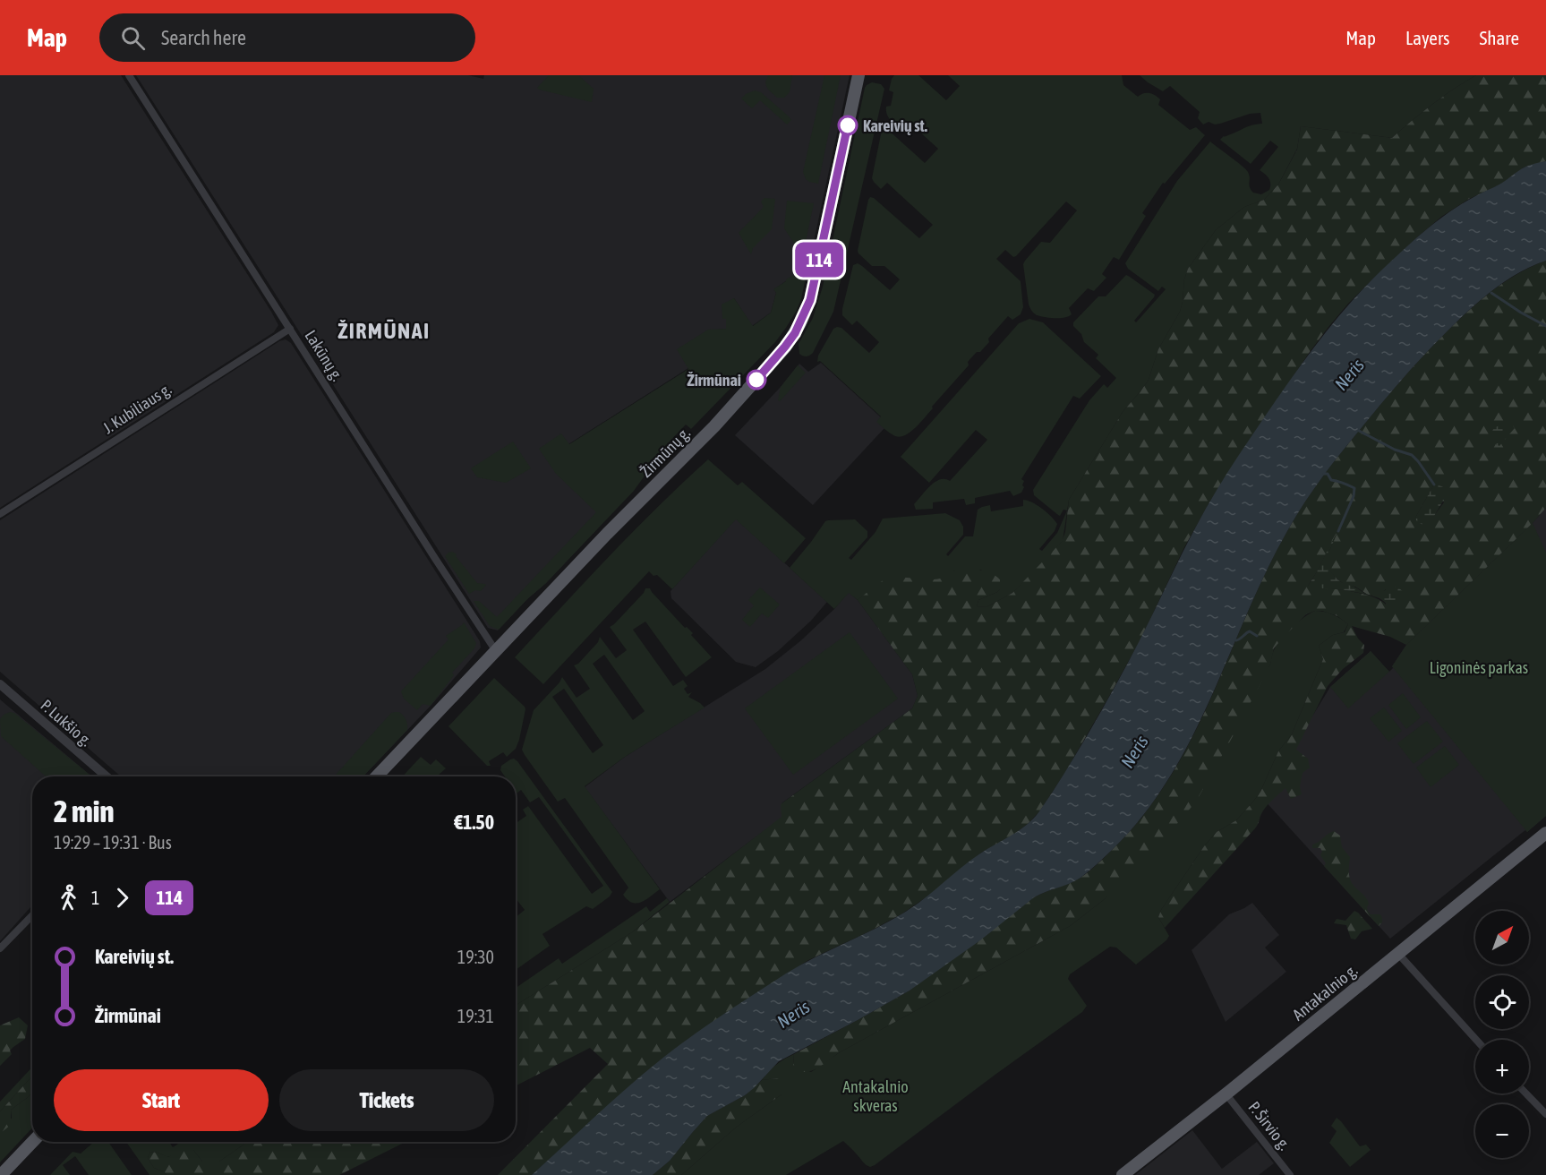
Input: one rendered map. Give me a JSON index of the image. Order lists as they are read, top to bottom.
{
  "streets": {
    "main road": ["Žirmūnų g.", "Antakalnio g."],
    "street": [
      "Lakūnų g.",
      "J. Kubiliaus g.",
      "P. Lukšio g.",
      "P. Širvio g."
    ]
  },
  "crossings": [
    ["Lakūnų g.", "J. Kubiliaus g."],
    ["Lakūnų g.", "Žirmūnų g."],
    ["Antakalnio g.", "P. Širvio g."]
  ],
  "districts": ["ŽIRMŪNAI"],
  "water": ["Neris"],
  "parks": ["Ligoninės parkas", "Antakalnio skveras"],
  "places": ["Kareivių st.", "Žirmūnai"],
  "lines": ["bus line 114"],
  "north": "top right",
  "page": {
    "header": "Map",
    "search": "Search here",
    "nav": ["Map", "Layers", "Share"],
    "on_map": "114",
    "heading": ["2 min", "19:29 – 19:31 · Bus", "€1.50"],
    "legs": ["1", "114"],
    "map_buttons": ["+", "−"],
    "list": [
      {
        "name": "Kareivių st.",
        "value": "19:30"
      },
      {
        "name": "Žirmūnai",
        "value": "19:31"
      }
    ],
    "buttons": ["Start", "Tickets"]
  }
}
